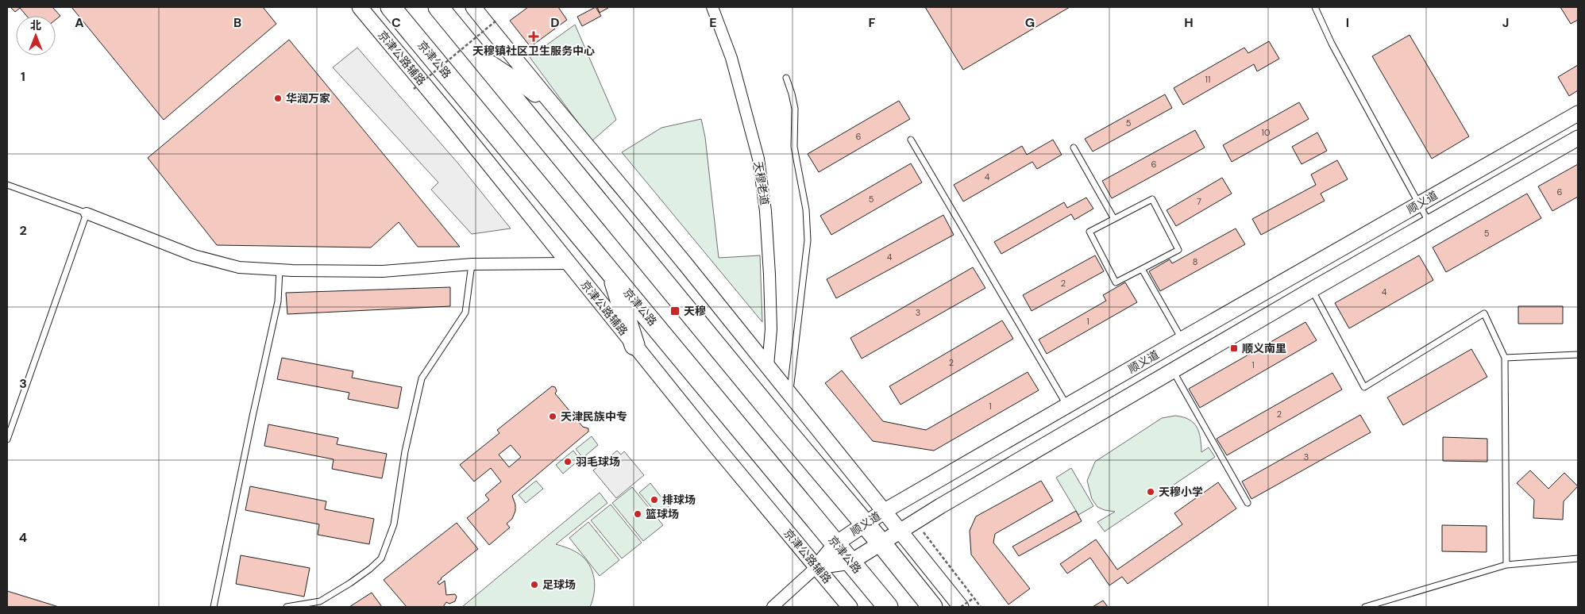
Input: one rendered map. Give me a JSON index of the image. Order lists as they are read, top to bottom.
{
  "streets": {
    "highway": ["京津公路"],
    "street": ["京津公路辅路", "天穆老道", "顺义道"]
  },
  "crossings": [
    ["京津公路辅路", "顺义道"],
    ["京津公路", "顺义道"]
  ],
  "places": {
    "health": ["天穆镇社区卫生服务中心"],
    "other": [
      "华润万家",
      "天津民族中专",
      "羽毛球场",
      "天穆小学",
      "排球场",
      "篮球场",
      "足球场"
    ],
    "transit": ["天穆", "顺义南里"]
  },
  "house_numbers": [
    "11",
    "5",
    "10",
    "6",
    "6",
    "4",
    "6",
    "5",
    "7",
    "5",
    "4",
    "8",
    "2",
    "4",
    "3",
    "1",
    "2",
    "1",
    "1",
    "2",
    "3"
  ],
  "north": "top",
  "grid": {
    "columns": [
      "A",
      "B",
      "C",
      "D",
      "E",
      "F",
      "G",
      "H",
      "I",
      "J"
    ],
    "rows": [
      "1",
      "2",
      "3",
      "4"
    ]
  }
}
